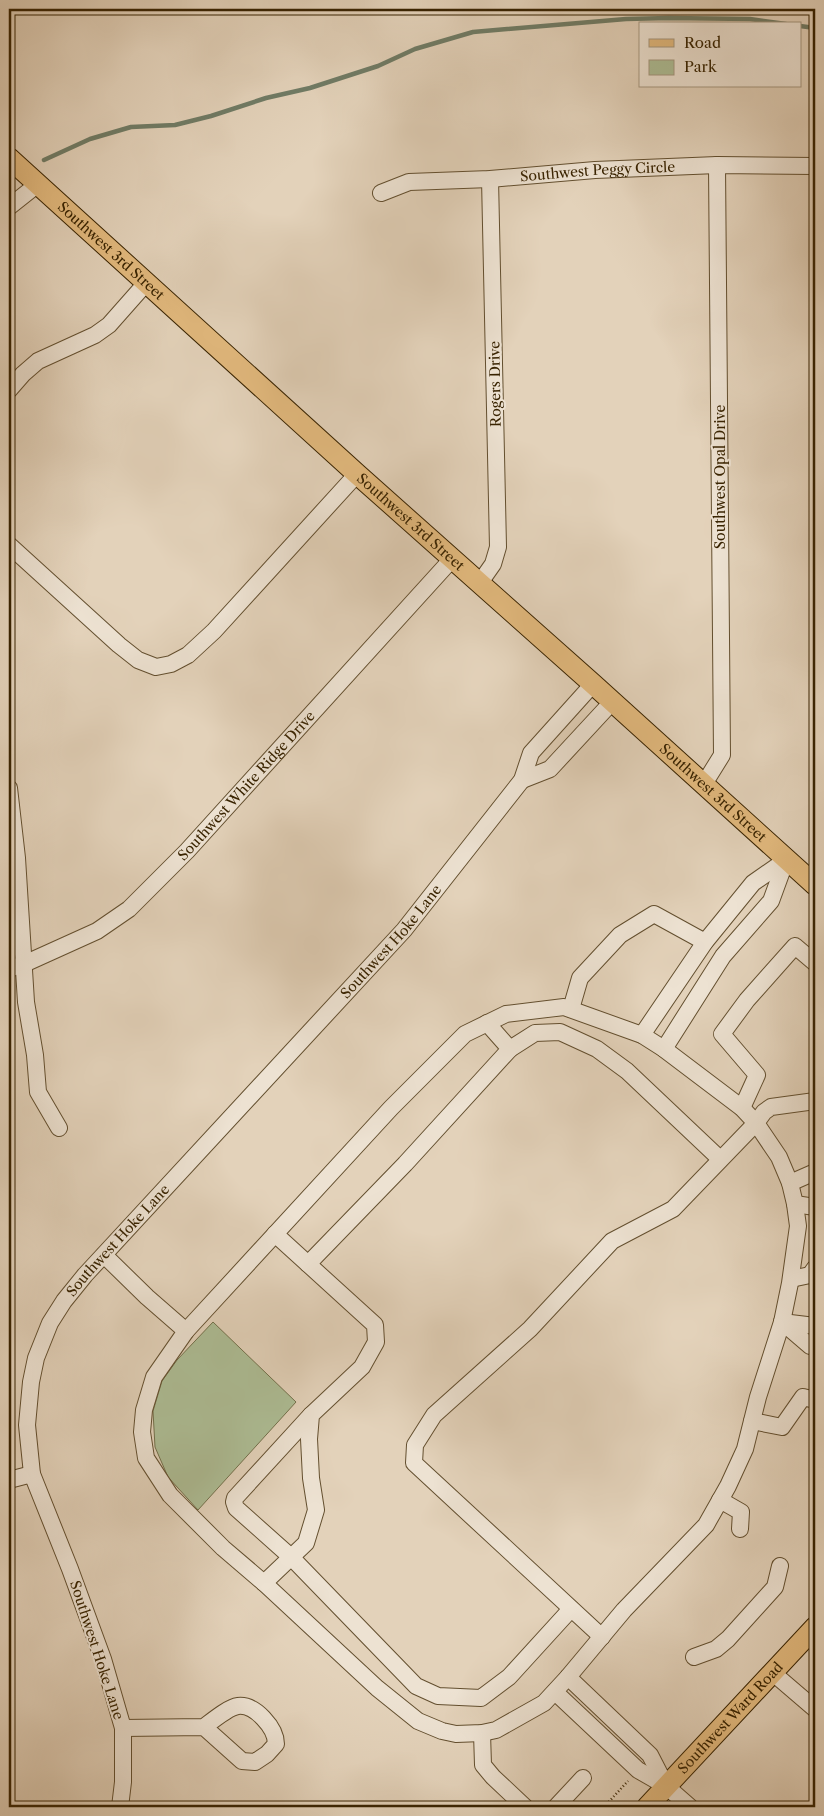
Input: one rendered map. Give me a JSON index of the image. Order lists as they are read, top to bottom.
{
  "streets": {
    "main road": ["Southwest 3rd Street", "Southwest Ward Road"],
    "street": [
      "Southwest Peggy Circle",
      "Rogers Drive",
      "Southwest Opal Drive",
      "Southwest White Ridge Drive",
      "Southwest Hoke Lane"
    ]
  },
  "crossings": [
    ["Southwest Peggy Circle", "Rogers Drive"],
    ["Southwest Peggy Circle", "Southwest Opal Drive"],
    ["Southwest 3rd Street", "Rogers Drive"],
    ["Southwest 3rd Street", "Southwest Opal Drive"],
    ["Southwest 3rd Street", "Southwest White Ridge Drive"],
    ["Southwest 3rd Street", "Southwest Hoke Lane"]
  ],
  "legend": ["Road", "Park"]
}
